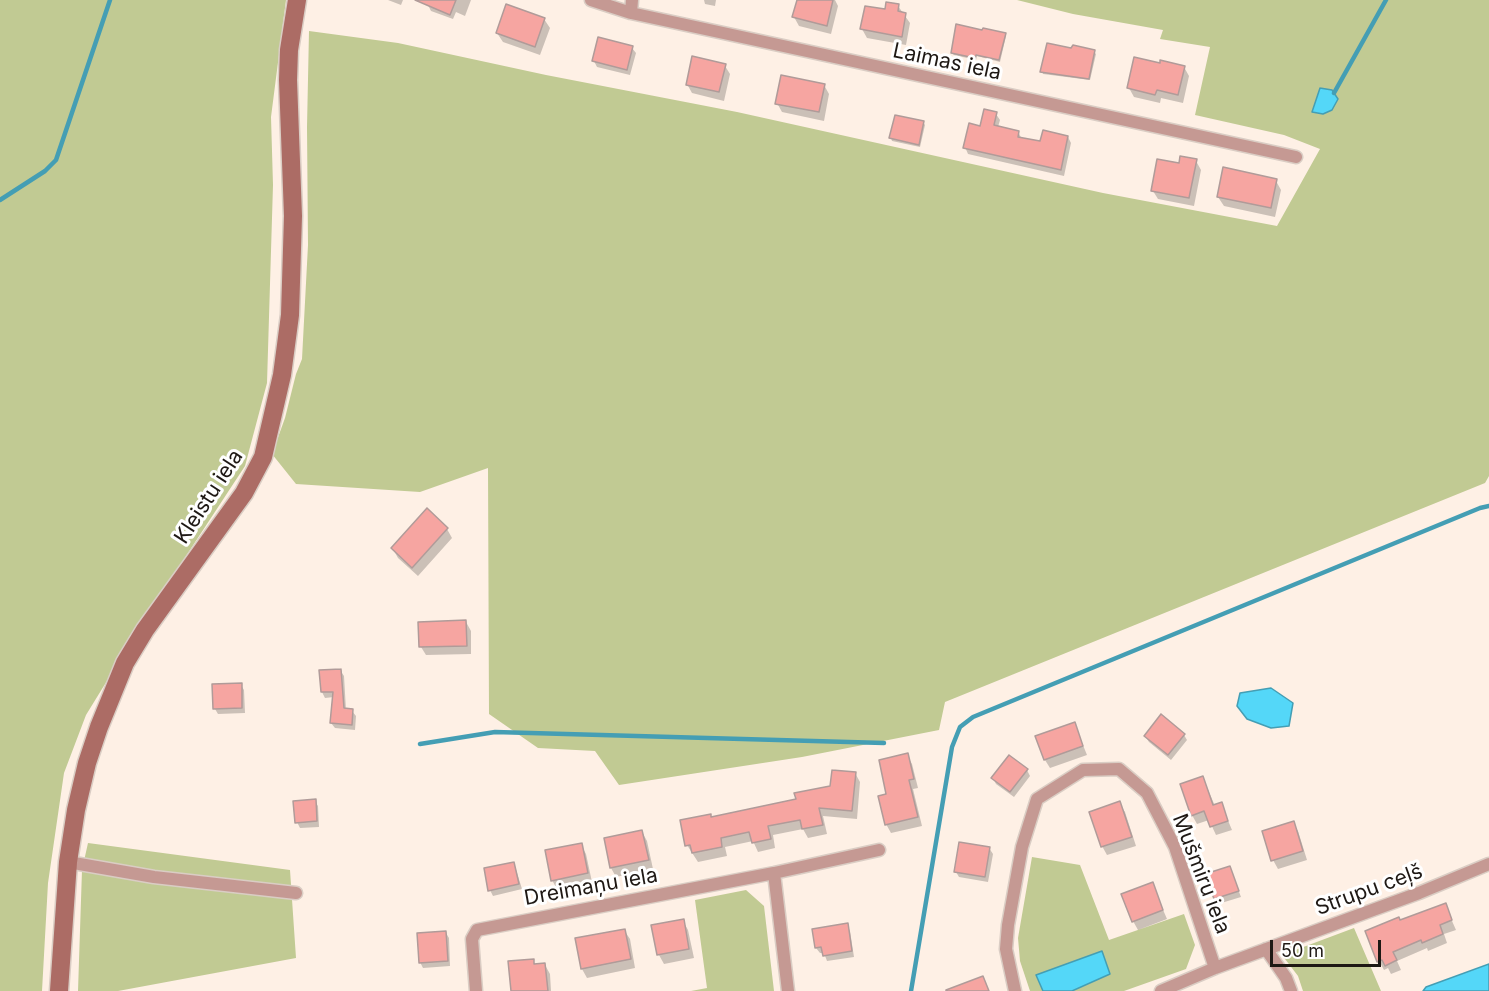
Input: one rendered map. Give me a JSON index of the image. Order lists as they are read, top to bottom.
{
  "streets": {
    "street": [
      "Laimas iela",
      "Kleistu iela",
      "Mušmiru iela",
      "Dreimaņu iela",
      "Strupu ceļš"
    ]
  },
  "crossings": [
    ["Mušmiru iela", "Strupu ceļš"]
  ],
  "scale_bar": "50 m"
}
